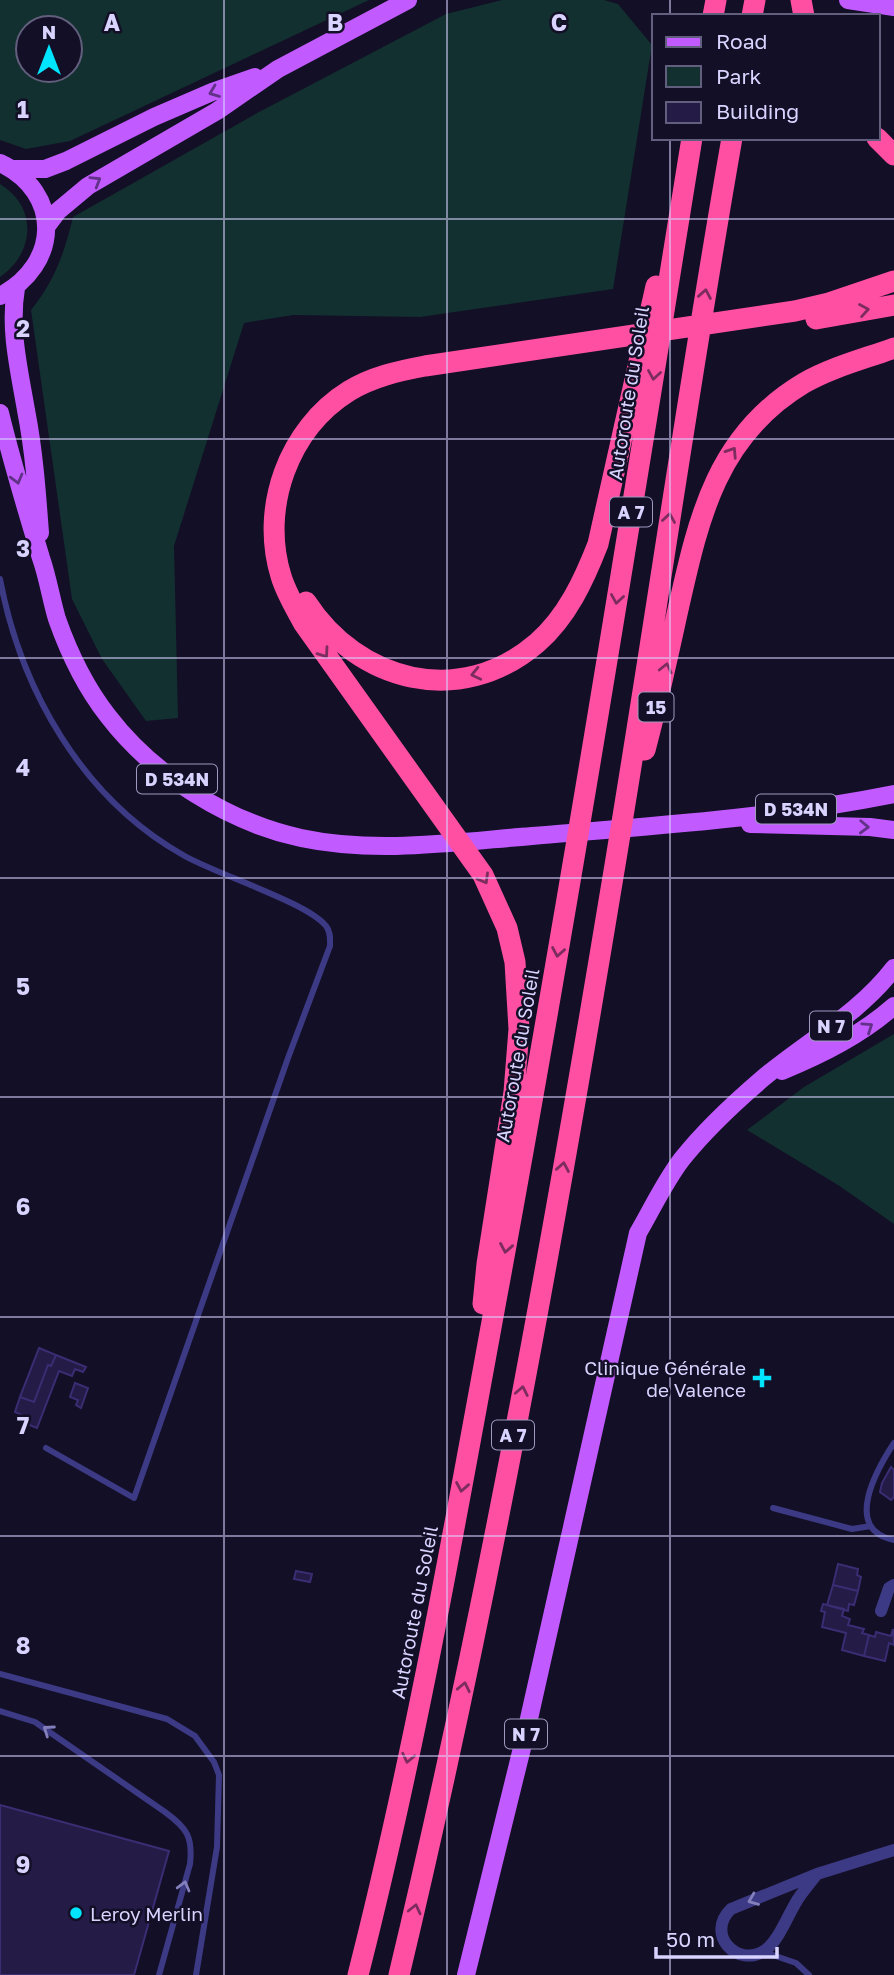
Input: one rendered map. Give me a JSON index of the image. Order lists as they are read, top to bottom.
{
  "streets": {
    "highway": ["Autoroute du Soleil", "A 7", "15"],
    "main road": ["D 534N", "N 7"]
  },
  "crossings": [
    ["A 7", "15"]
  ],
  "places": {
    "health": ["Clinique Générale de Valence"],
    "other": ["Leroy Merlin"]
  },
  "legend": ["Road", "Park", "Building"],
  "scale_bar": "50 m",
  "north": "top",
  "grid": {
    "columns": ["A", "B", "C"],
    "rows": [
      "1",
      "2",
      "3",
      "4",
      "5",
      "6",
      "7",
      "8",
      "9"
    ]
  }
}
